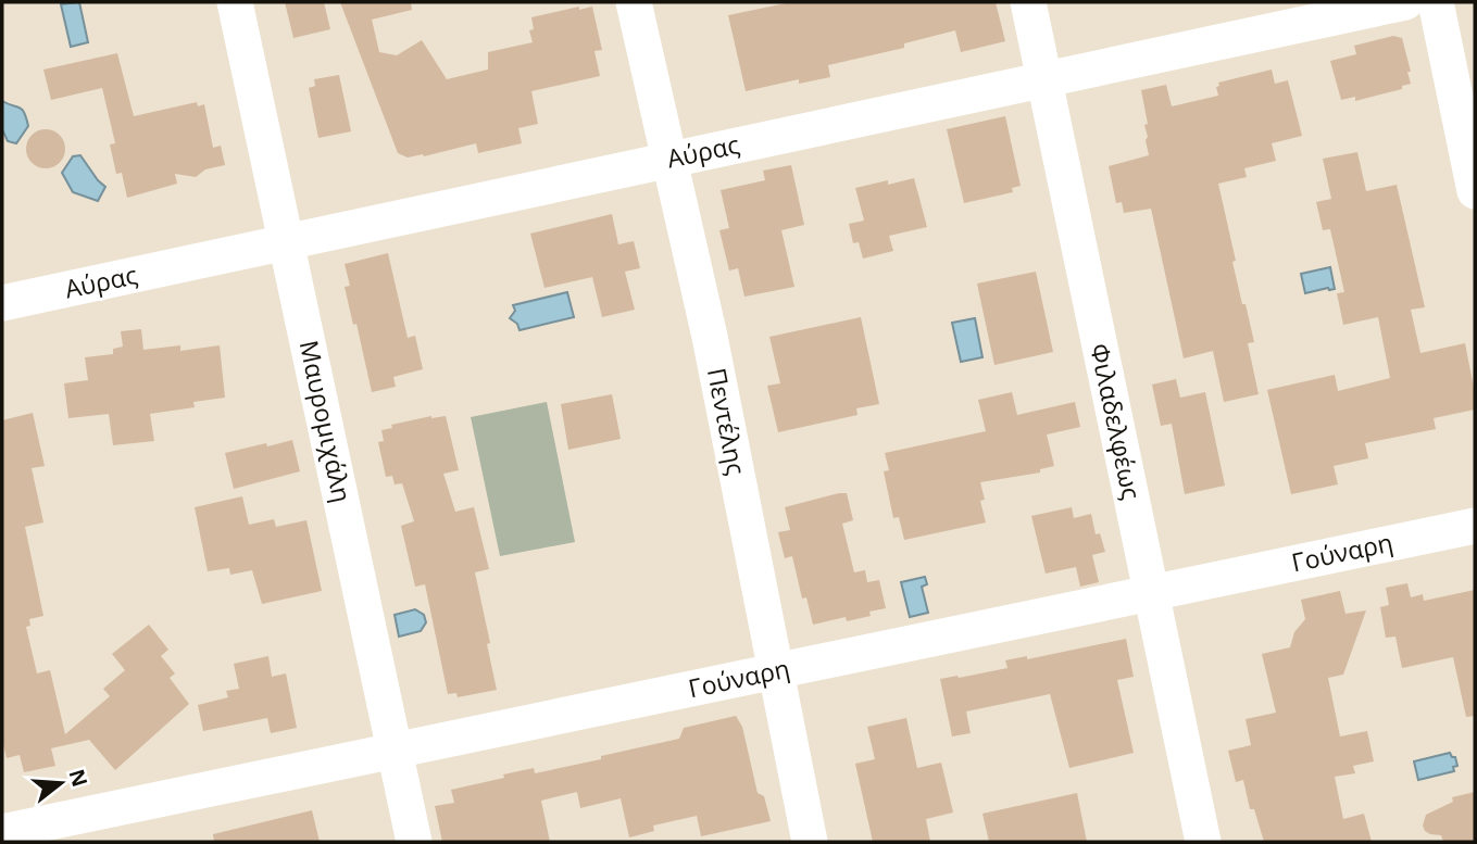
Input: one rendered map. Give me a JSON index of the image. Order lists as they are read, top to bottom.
{
  "streets": {
    "street": [
      "Αύρας",
      "Μαυρομιχάλη",
      "Πεντέλης",
      "Φιλαδελφέως",
      "Γούναρη"
    ]
  },
  "crossings": [
    ["Αύρας", "Μαυρομιχάλη"],
    ["Αύρας", "Πεντέλης"],
    ["Αύρας", "Φιλαδελφέως"],
    ["Μαυρομιχάλη", "Γούναρη"],
    ["Πεντέλης", "Γούναρη"],
    ["Φιλαδελφέως", "Γούναρη"]
  ],
  "north": "right"
}
